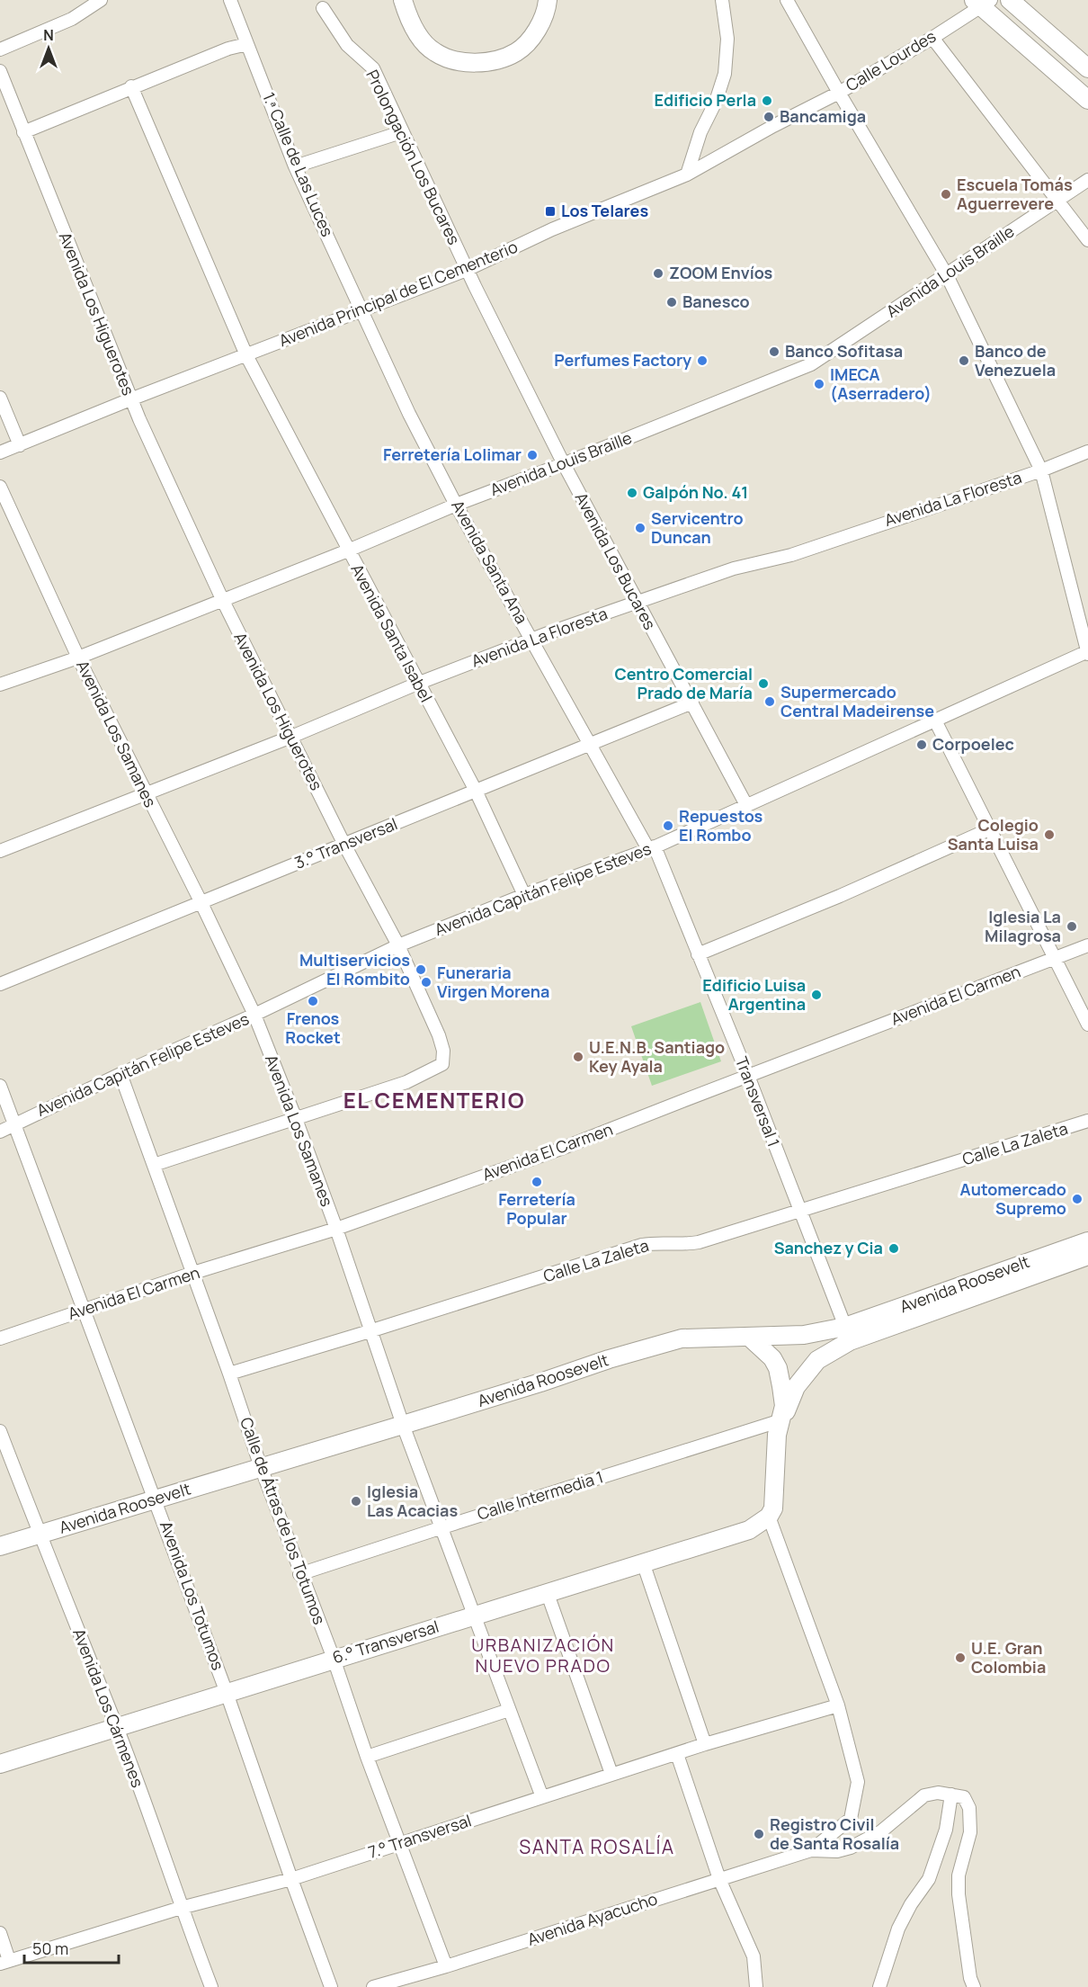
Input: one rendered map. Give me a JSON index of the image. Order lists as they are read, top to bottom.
{
  "streets": {
    "street": [
      "Calle Lourdes",
      "Prolongación Los Bucares",
      "1.ª Calle de Las Luces",
      "Avenida Louis Braille",
      "Avenida Principal de El Cementerio",
      "Avenida Los Higuerotes",
      "Avenida La Floresta",
      "Avenida Los Bucares",
      "Avenida Santa Ana",
      "Avenida Santa Isabel",
      "Avenida Los Samanes",
      "3.° Transversal",
      "Avenida Capitán Felipe Esteves",
      "Avenida El Carmen",
      "Transversal 1",
      "Calle La Zaleta",
      "Avenida Roosevelt",
      "Calle Intermedia 1",
      "Calle de Átras de los Totumos",
      "Avenida Los Totumos",
      "6.° Transversal",
      "Avenida Los Cármenes",
      "7.° Transversal",
      "Avenida Ayacucho"
    ]
  },
  "crossings": [
    ["Calle Lourdes", "Avenida Principal de El Cementerio"],
    ["Prolongación Los Bucares", "Avenida Principal de El Cementerio"],
    ["Prolongación Los Bucares", "Avenida Los Bucares"],
    ["1.ª Calle de Las Luces", "Avenida Principal de El Cementerio"],
    ["1.ª Calle de Las Luces", "Avenida Santa Ana"],
    ["Avenida Louis Braille", "Avenida Los Higuerotes"],
    ["Avenida Louis Braille", "Avenida Los Bucares"],
    ["Avenida Louis Braille", "Avenida Santa Ana"],
    ["Avenida Louis Braille", "Avenida Santa Isabel"],
    ["Avenida Louis Braille", "Avenida Los Samanes"],
    ["Avenida Principal de El Cementerio", "Avenida Los Higuerotes"],
    ["Avenida Principal de El Cementerio", "Avenida Santa Isabel"],
    ["Avenida Los Higuerotes", "Avenida La Floresta"],
    ["Avenida Los Higuerotes", "Avenida Los Samanes"],
    ["Avenida Los Higuerotes", "3.° Transversal"],
    ["Avenida Los Higuerotes", "Avenida Capitán Felipe Esteves"],
    ["Avenida Los Higuerotes", "Calle de Átras de los Totumos"],
    ["Avenida La Floresta", "Avenida Los Bucares"],
    ["Avenida La Floresta", "Avenida Santa Ana"],
    ["Avenida La Floresta", "Avenida Santa Isabel"],
    ["Avenida La Floresta", "Avenida Los Samanes"],
    ["Avenida Los Bucares", "3.° Transversal"],
    ["Avenida Los Bucares", "Avenida Capitán Felipe Esteves"],
    ["Avenida Santa Ana", "3.° Transversal"],
    ["Avenida Santa Ana", "Avenida Capitán Felipe Esteves"],
    ["Avenida Santa Ana", "Transversal 1"],
    ["Avenida Santa Isabel", "3.° Transversal"],
    ["Avenida Santa Isabel", "Avenida Capitán Felipe Esteves"],
    ["Avenida Los Samanes", "3.° Transversal"],
    ["Avenida Los Samanes", "Avenida Capitán Felipe Esteves"],
    ["Avenida Los Samanes", "Avenida El Carmen"],
    ["Avenida Los Samanes", "Calle La Zaleta"],
    ["Avenida Los Samanes", "Avenida Roosevelt"],
    ["Avenida Los Samanes", "Calle Intermedia 1"],
    ["Avenida Los Samanes", "6.° Transversal"],
    ["Avenida Los Samanes", "7.° Transversal"],
    ["Avenida Capitán Felipe Esteves", "Transversal 1"],
    ["Avenida Capitán Felipe Esteves", "Calle de Átras de los Totumos"],
    ["Avenida Capitán Felipe Esteves", "Avenida Los Totumos"],
    ["Avenida El Carmen", "Transversal 1"],
    ["Avenida El Carmen", "Calle de Átras de los Totumos"],
    ["Avenida El Carmen", "Avenida Los Totumos"],
    ["Transversal 1", "Calle La Zaleta"],
    ["Transversal 1", "Avenida Roosevelt"],
    ["Calle La Zaleta", "Calle de Átras de los Totumos"],
    ["Avenida Roosevelt", "Calle Intermedia 1"],
    ["Avenida Roosevelt", "Calle de Átras de los Totumos"],
    ["Avenida Roosevelt", "Avenida Los Totumos"],
    ["Avenida Roosevelt", "Avenida Los Cármenes"],
    ["Calle Intermedia 1", "Calle de Átras de los Totumos"],
    ["Calle de Átras de los Totumos", "6.° Transversal"],
    ["Calle de Átras de los Totumos", "7.° Transversal"],
    ["Calle de Átras de los Totumos", "Avenida Ayacucho"],
    ["Avenida Los Totumos", "6.° Transversal"],
    ["Avenida Los Totumos", "7.° Transversal"],
    ["6.° Transversal", "Avenida Los Cármenes"],
    ["Avenida Los Cármenes", "7.° Transversal"]
  ],
  "districts": ["EL CEMENTERIO", "URBANIZACIÓN NUEVO PRADO", "SANTA ROSALÍA"],
  "places": {
    "other": [
      "Edificio Perla",
      "Bancamiga",
      "Escuela Tomás Aguerrevere",
      "ZOOM Envíos",
      "Banesco",
      "Banco Sofitasa",
      "Perfumes Factory",
      "Banco de Venezuela",
      "IMECA (Aserradero)",
      "Ferretería Lolimar",
      "Galpón No. 41",
      "Servicentro Duncan",
      "Centro Comercial Prado de María",
      "Supermercado Central Madeirense",
      "Corpoelec",
      "Repuestos El Rombo",
      "Colegio Santa Luisa",
      "Iglesia La Milagrosa",
      "Multiservicios El Rombito",
      "Funeraria Virgen Morena",
      "Edificio Luisa Argentina",
      "Frenos Rocket",
      "U.E.N.B. Santiago Key Ayala",
      "Ferretería Popular",
      "Automercado Supremo",
      "Sanchez y Cia",
      "Iglesia Las Acacias",
      "U.E. Gran Colombia",
      "Registro Civil de Santa Rosalía"
    ],
    "transit": ["Los Telares"]
  },
  "scale_bar": "50 m",
  "north": "top"
}
